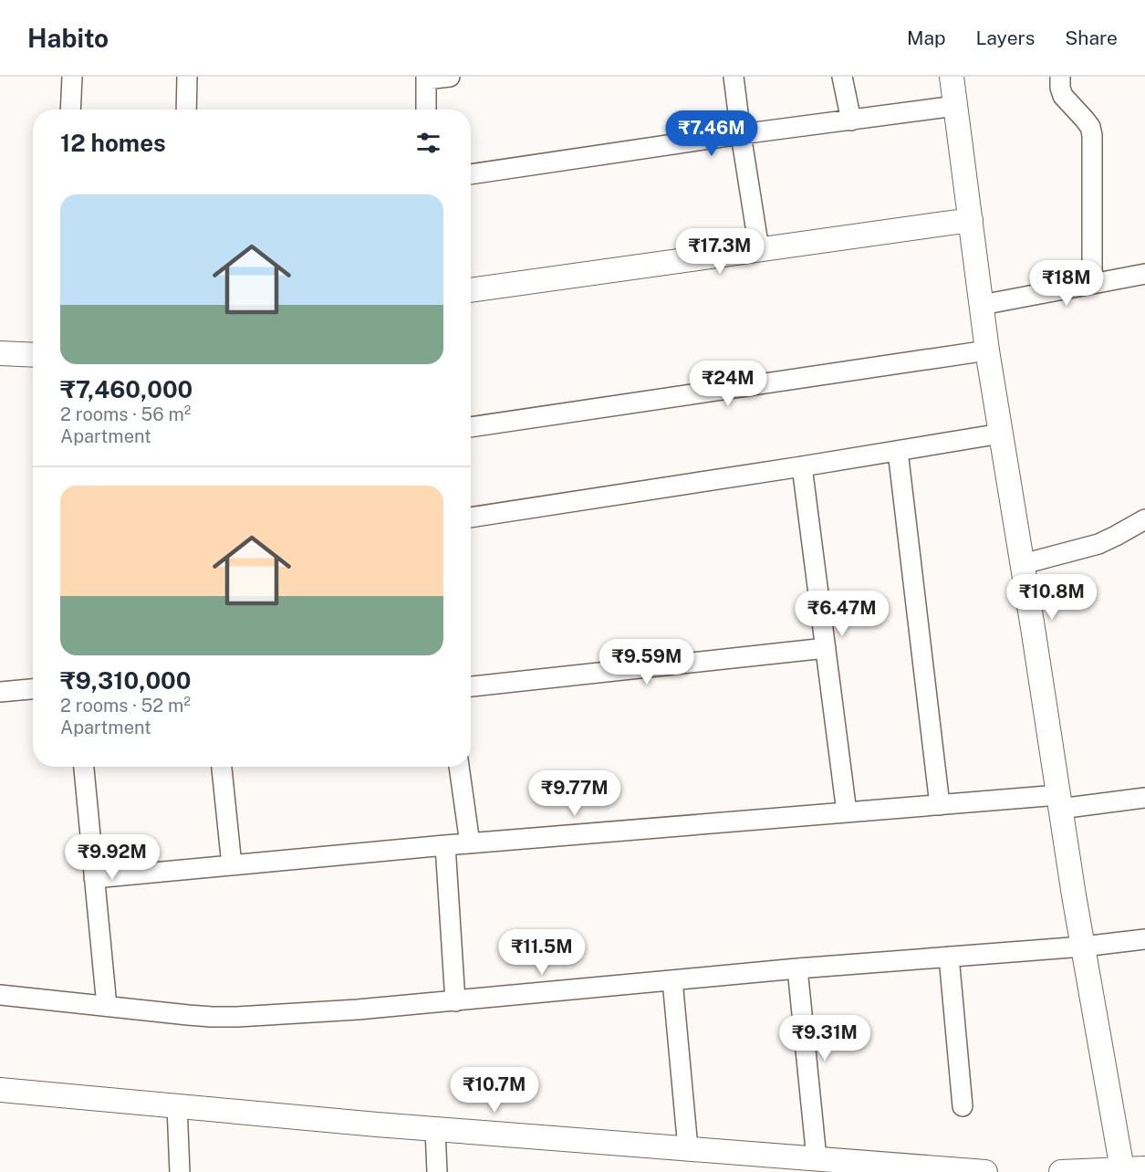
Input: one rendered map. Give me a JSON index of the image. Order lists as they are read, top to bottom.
{
  "page": {
    "header": "Habito",
    "nav": ["Map", "Layers", "Share"],
    "heading": "12 homes",
    "price": [
      "₹7.46M",
      "₹17.3M",
      "₹18M",
      "₹24M",
      "₹10.8M",
      "₹6.47M",
      "₹9.59M",
      "₹9.77M",
      "₹9.92M",
      "₹11.5M",
      "₹9.31M",
      "₹10.7M"
    ],
    "list": [
      {
        "name": "₹7,460,000",
        "note": "2 rooms · 56 m² · Apartment"
      },
      {
        "name": "₹9,310,000",
        "note": "2 rooms · 52 m² · Apartment"
      }
    ]
  }
}
